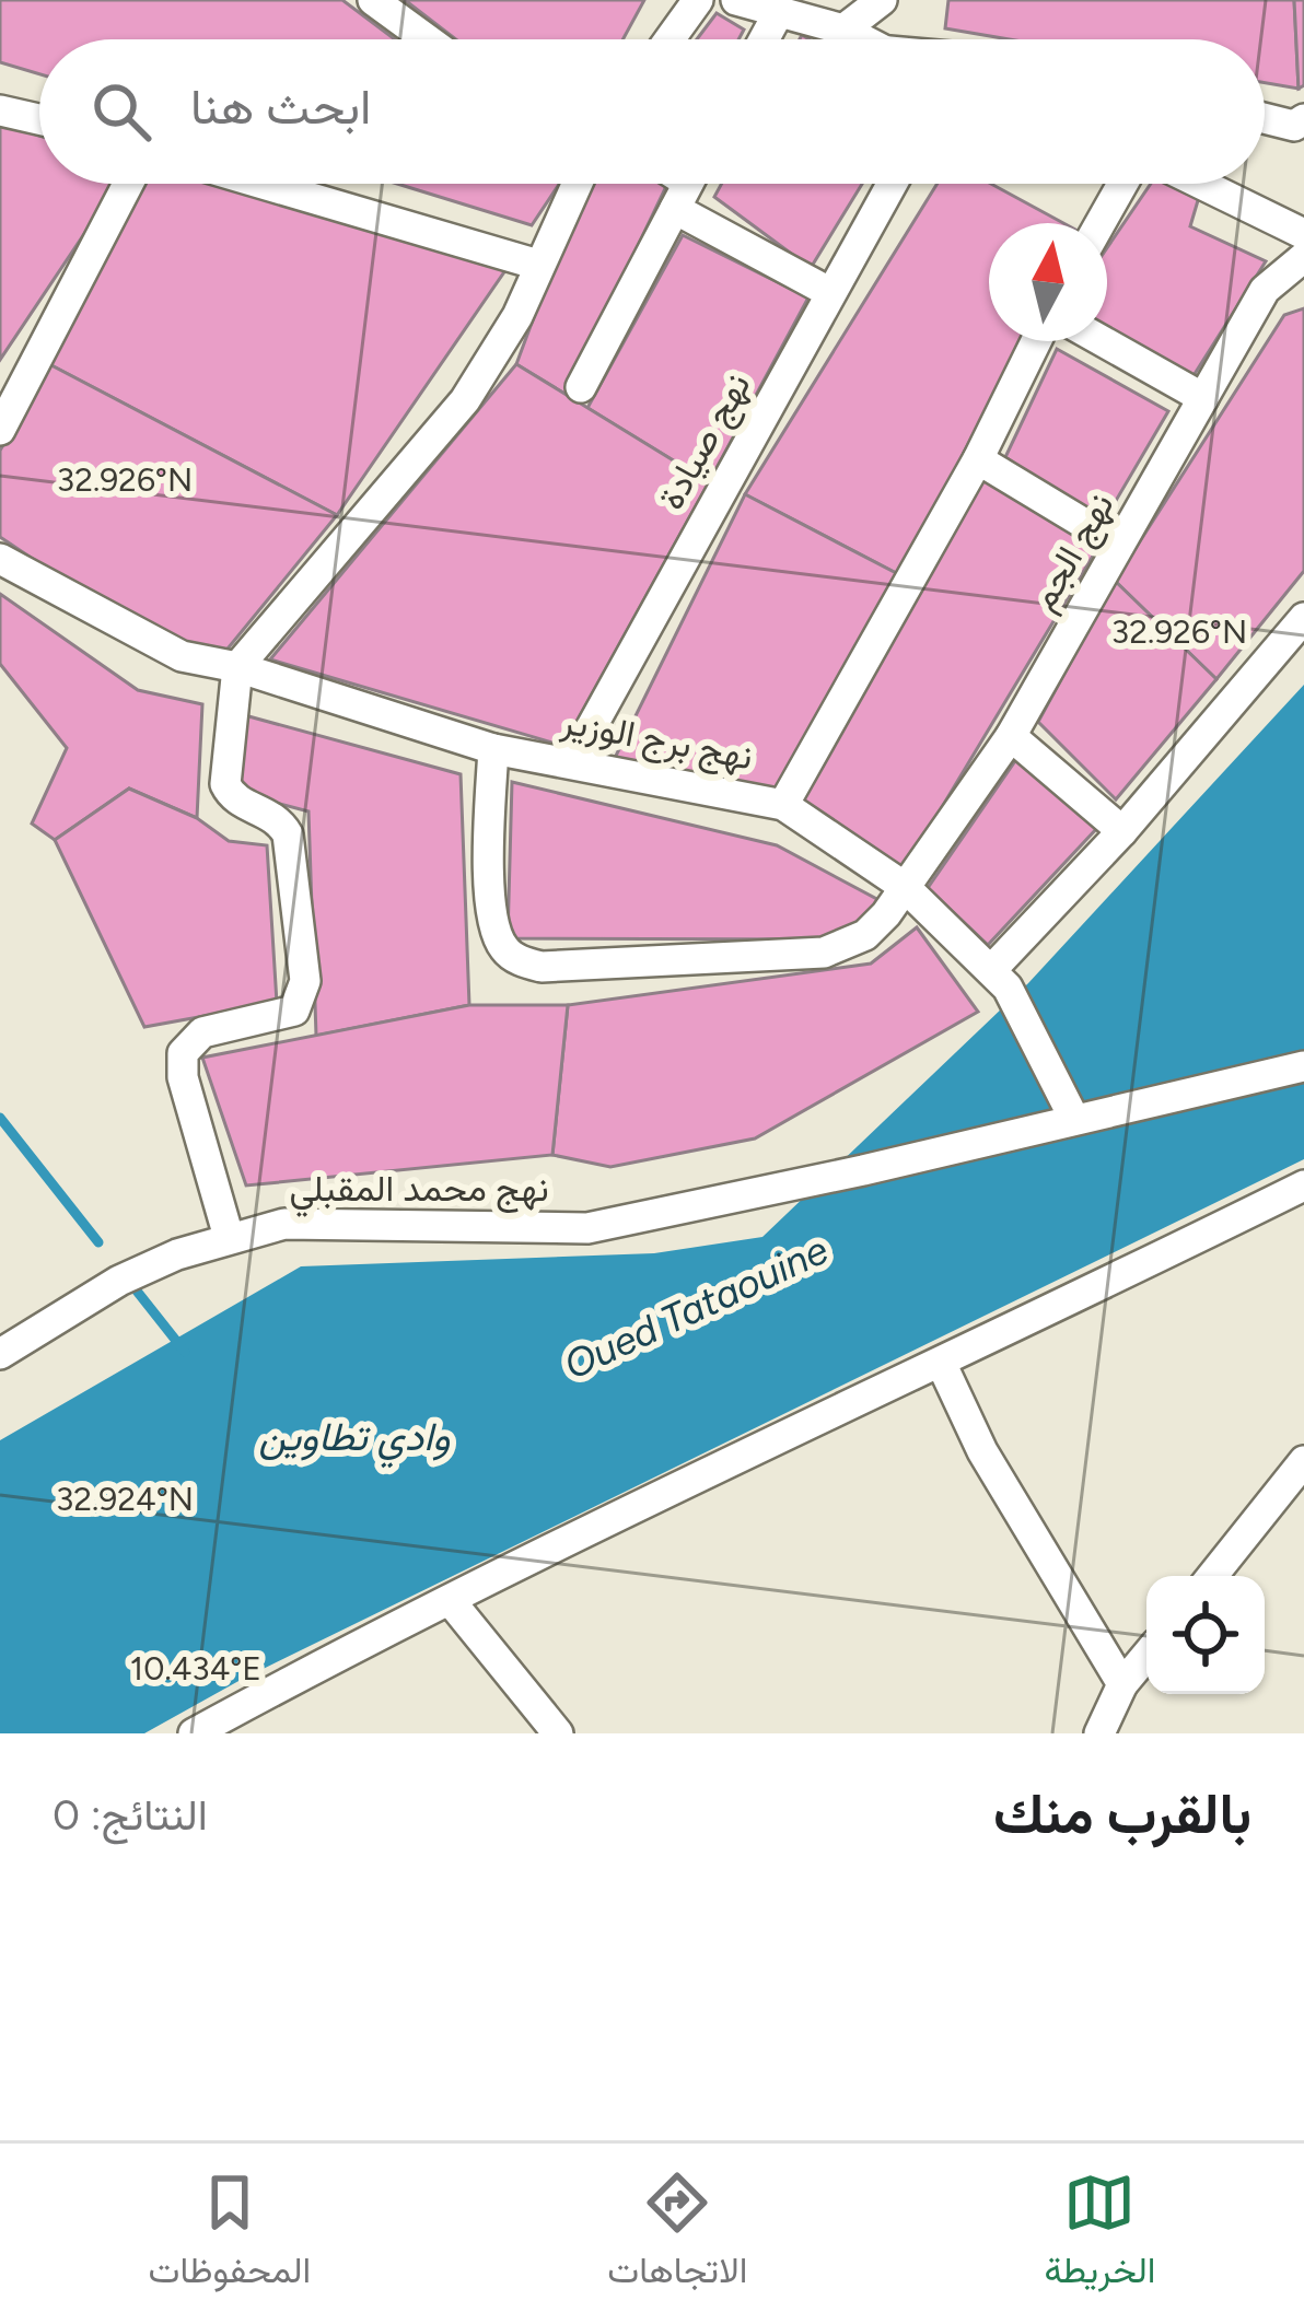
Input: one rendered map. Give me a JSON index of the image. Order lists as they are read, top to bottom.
{
  "streets": {
    "street": [
      "نهج صيادة",
      "نهج الجم",
      "نهج برج الوزير",
      "نهج محمد المقبلي"
    ]
  },
  "crossings": [
    ["نهج صيادة", "نهج برج الوزير"],
    ["نهج الجم", "نهج برج الوزير"],
    ["نهج برج الوزير", "نهج محمد المقبلي"]
  ],
  "water": ["Oued Tataouine", "وادي تطاوين"],
  "north": "top",
  "page": {
    "search": "ابحث هنا",
    "heading": ["بالقرب منك", "النتائج: 0"],
    "nav": ["الخريطة", "الاتجاهات", "المحفوظات"]
  },
  "coordinates": ["32.926°N", "32.924°N", "10.434°E"]
}
